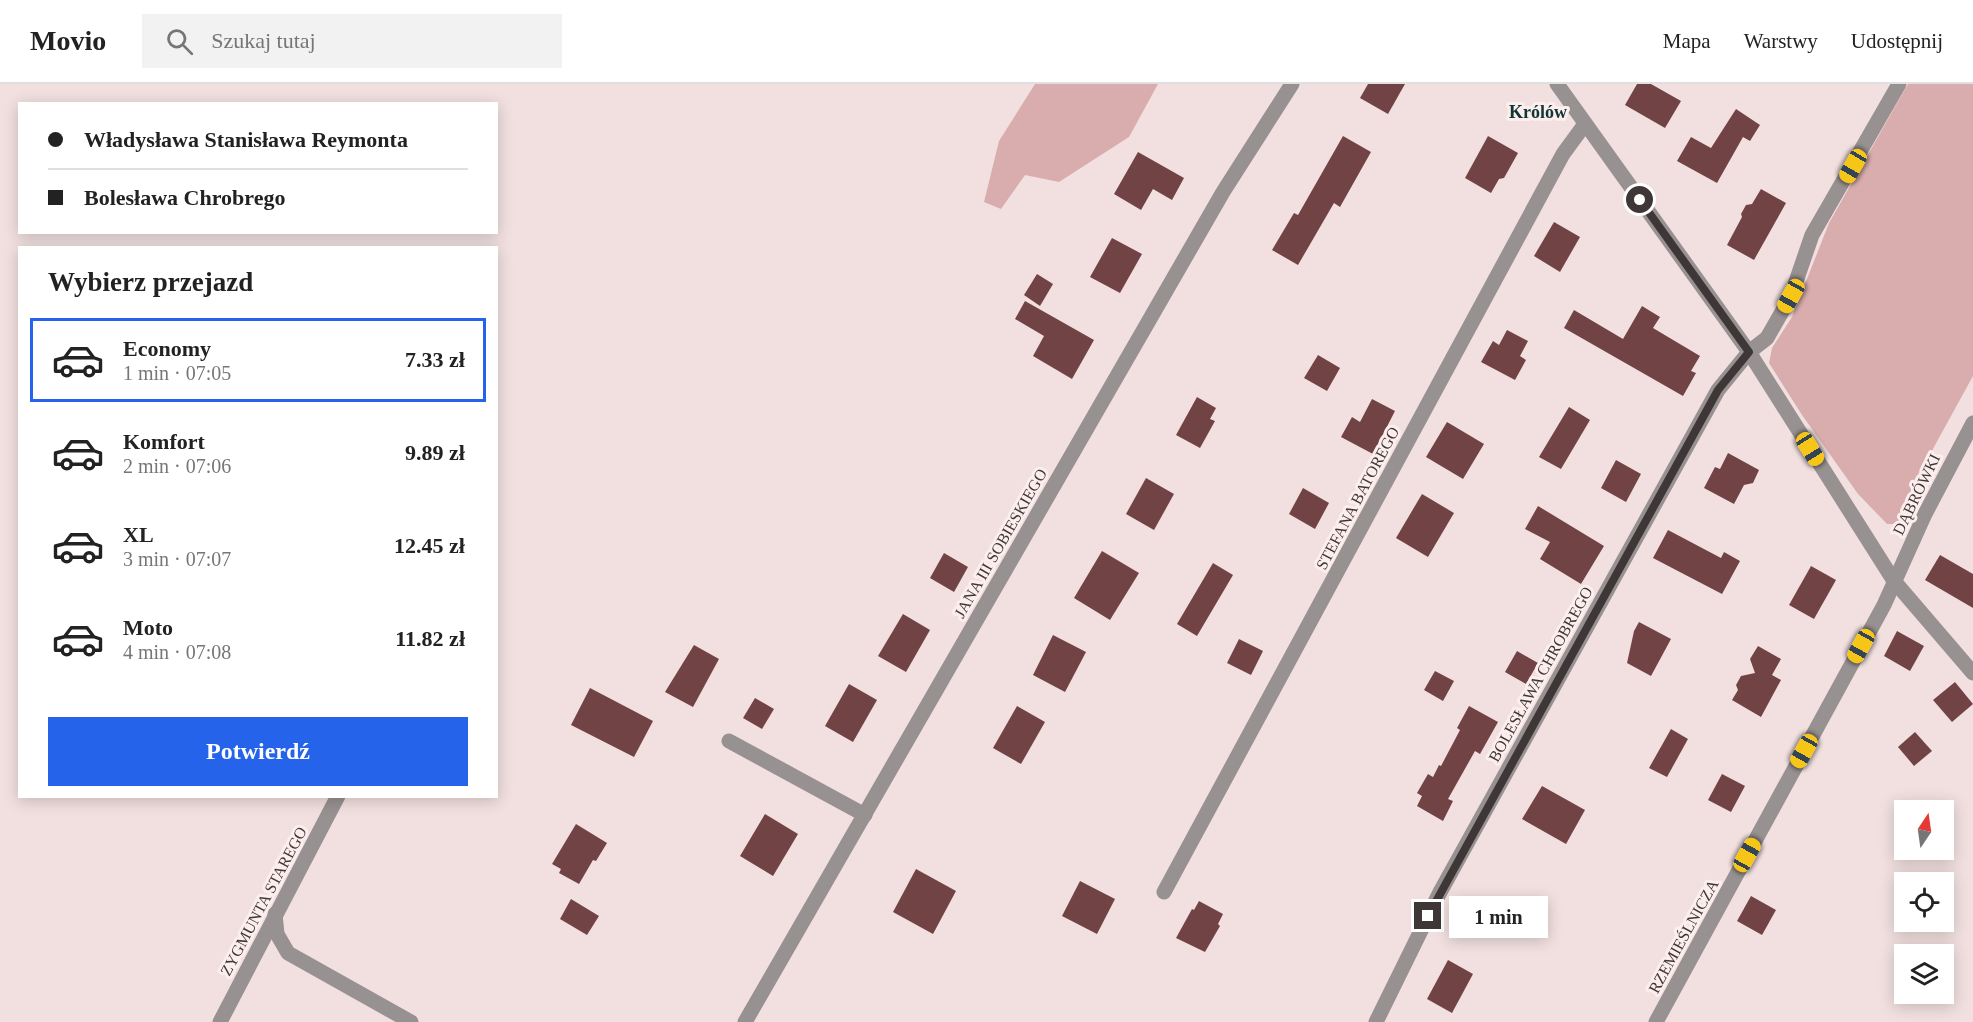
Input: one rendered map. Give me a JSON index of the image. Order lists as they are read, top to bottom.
{
  "streets": {
    "street": [
      "DĄBRÓWKI",
      "STEFANA BATOREGO",
      "JANA III SOBIESKIEGO",
      "BOLESŁAWA CHROBREGO",
      "ZYGMUNTA STAREGO",
      "RZEMIEŚLNICZA"
    ]
  },
  "crossings": [
    ["DĄBRÓWKI", "RZEMIEŚLNICZA"]
  ],
  "districts": ["Królów"],
  "north": "top",
  "page": {
    "header": "Movio",
    "search": "Szukaj tutaj",
    "nav": ["Mapa", "Warstwy", "Udostępnij"],
    "banner": ["Władysława Stanisława Reymonta", "Bolesława Chrobrego"],
    "heading": "Wybierz przejazd",
    "list": [
      {
        "name": "Economy",
        "note": "1 min · 07:05",
        "value": "7.33 zł"
      },
      {
        "name": "Komfort",
        "note": "2 min · 07:06",
        "value": "9.89 zł"
      },
      {
        "name": "XL",
        "note": "3 min · 07:07",
        "value": "12.45 zł"
      },
      {
        "name": "Moto",
        "note": "4 min · 07:08",
        "value": "11.82 zł"
      }
    ],
    "buttons": "Potwierdź",
    "bubble": "1 min"
  }
}
